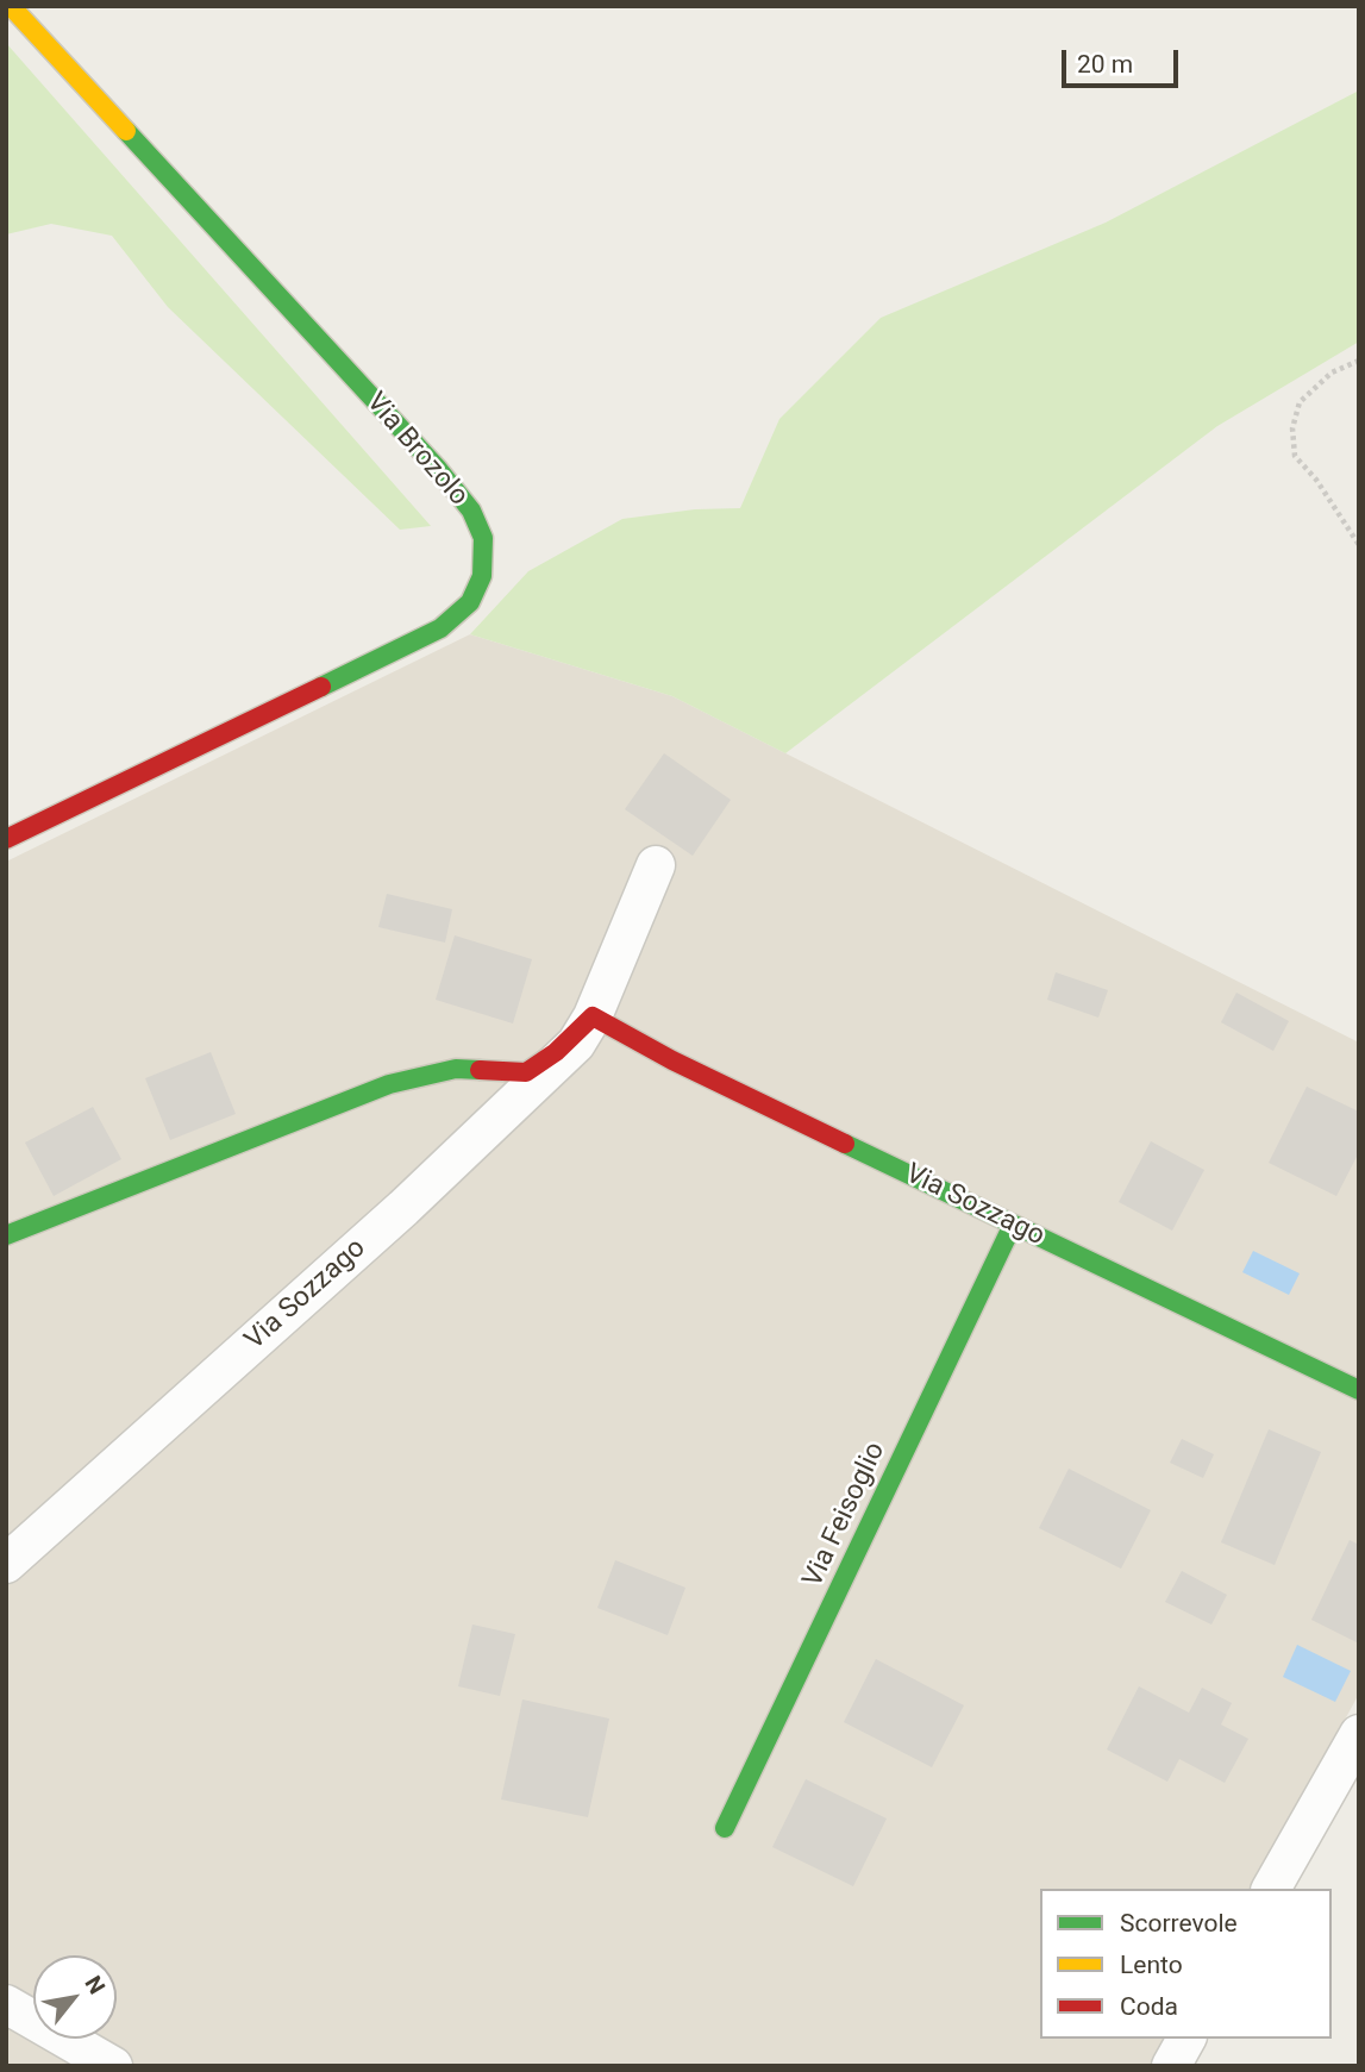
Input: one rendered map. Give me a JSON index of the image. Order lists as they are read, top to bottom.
{
  "streets": {
    "street": ["Via Brozolo", "Via Sozzago", "Via Feisoglio"]
  },
  "crossings": [
    ["Via Sozzago", "Via Feisoglio"]
  ],
  "legend": ["Scorrevole", "Lento", "Coda"],
  "scale_bar": "20 m",
  "north": "top right"
}
